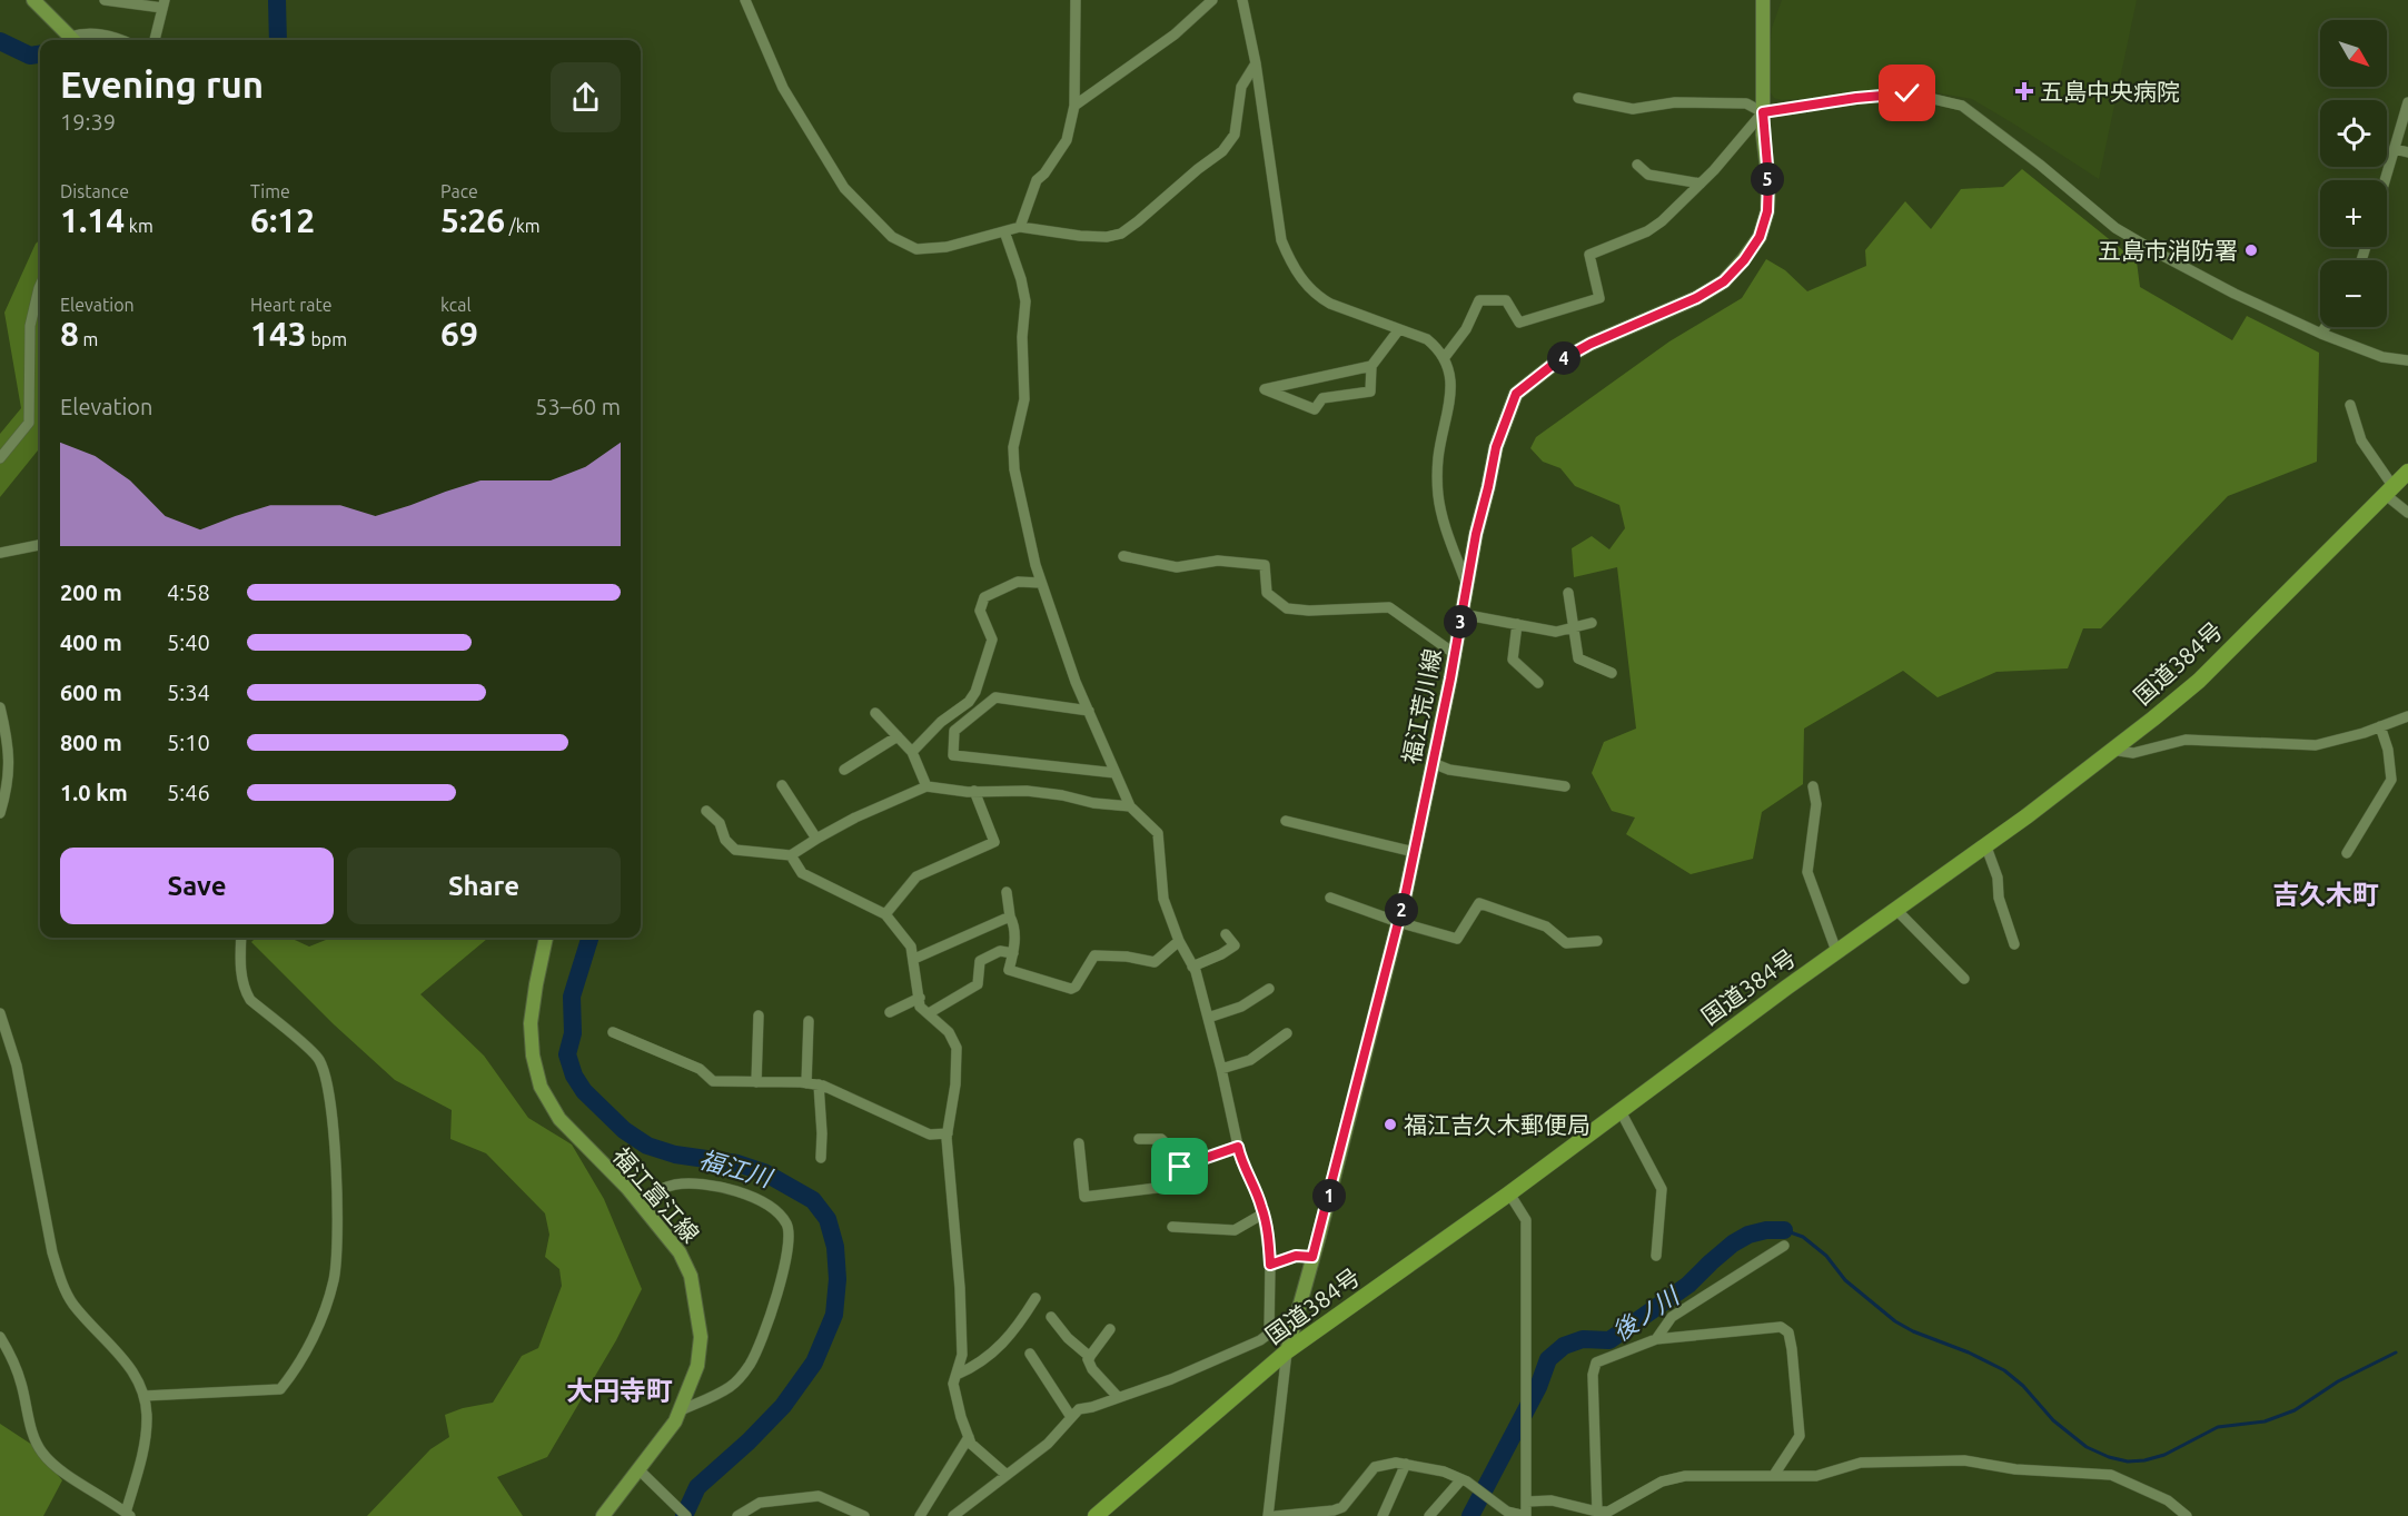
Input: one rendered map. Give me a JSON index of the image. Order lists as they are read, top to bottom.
{
  "streets": {
    "highway": ["国道384号"],
    "main road": ["福江荒川線", "福江富江線"]
  },
  "crossings": [
    ["国道384号", "福江荒川線"]
  ],
  "districts": ["吉久木町", "大円寺町"],
  "water": ["福江川", "後ノ川"],
  "places": {
    "health": ["五島中央病院"],
    "other": ["五島市消防署", "福江吉久木郵便局"]
  },
  "north": "bottom right",
  "page": {
    "map_buttons": ["+", "−"],
    "heading": ["Evening run", "19:39"],
    "stats": [
      ["Distance", "1.14 km"],
      ["Time", "6:12"],
      ["Pace", "5:26 /km"],
      ["Elevation", "8 m"],
      ["Heart rate", "143 bpm"],
      ["kcal", "69"]
    ],
    "pins": [
      "5",
      "4",
      "3",
      "2",
      "1"
    ],
    "chart": ["Elevation", "53–60 m"],
    "list": [
      {
        "name": "200 m",
        "note": "4:58"
      },
      {
        "name": "400 m",
        "note": "5:40"
      },
      {
        "name": "600 m",
        "note": "5:34"
      },
      {
        "name": "800 m",
        "note": "5:10"
      },
      {
        "name": "1.0 km",
        "note": "5:46"
      }
    ],
    "buttons": ["Save", "Share"]
  }
}
